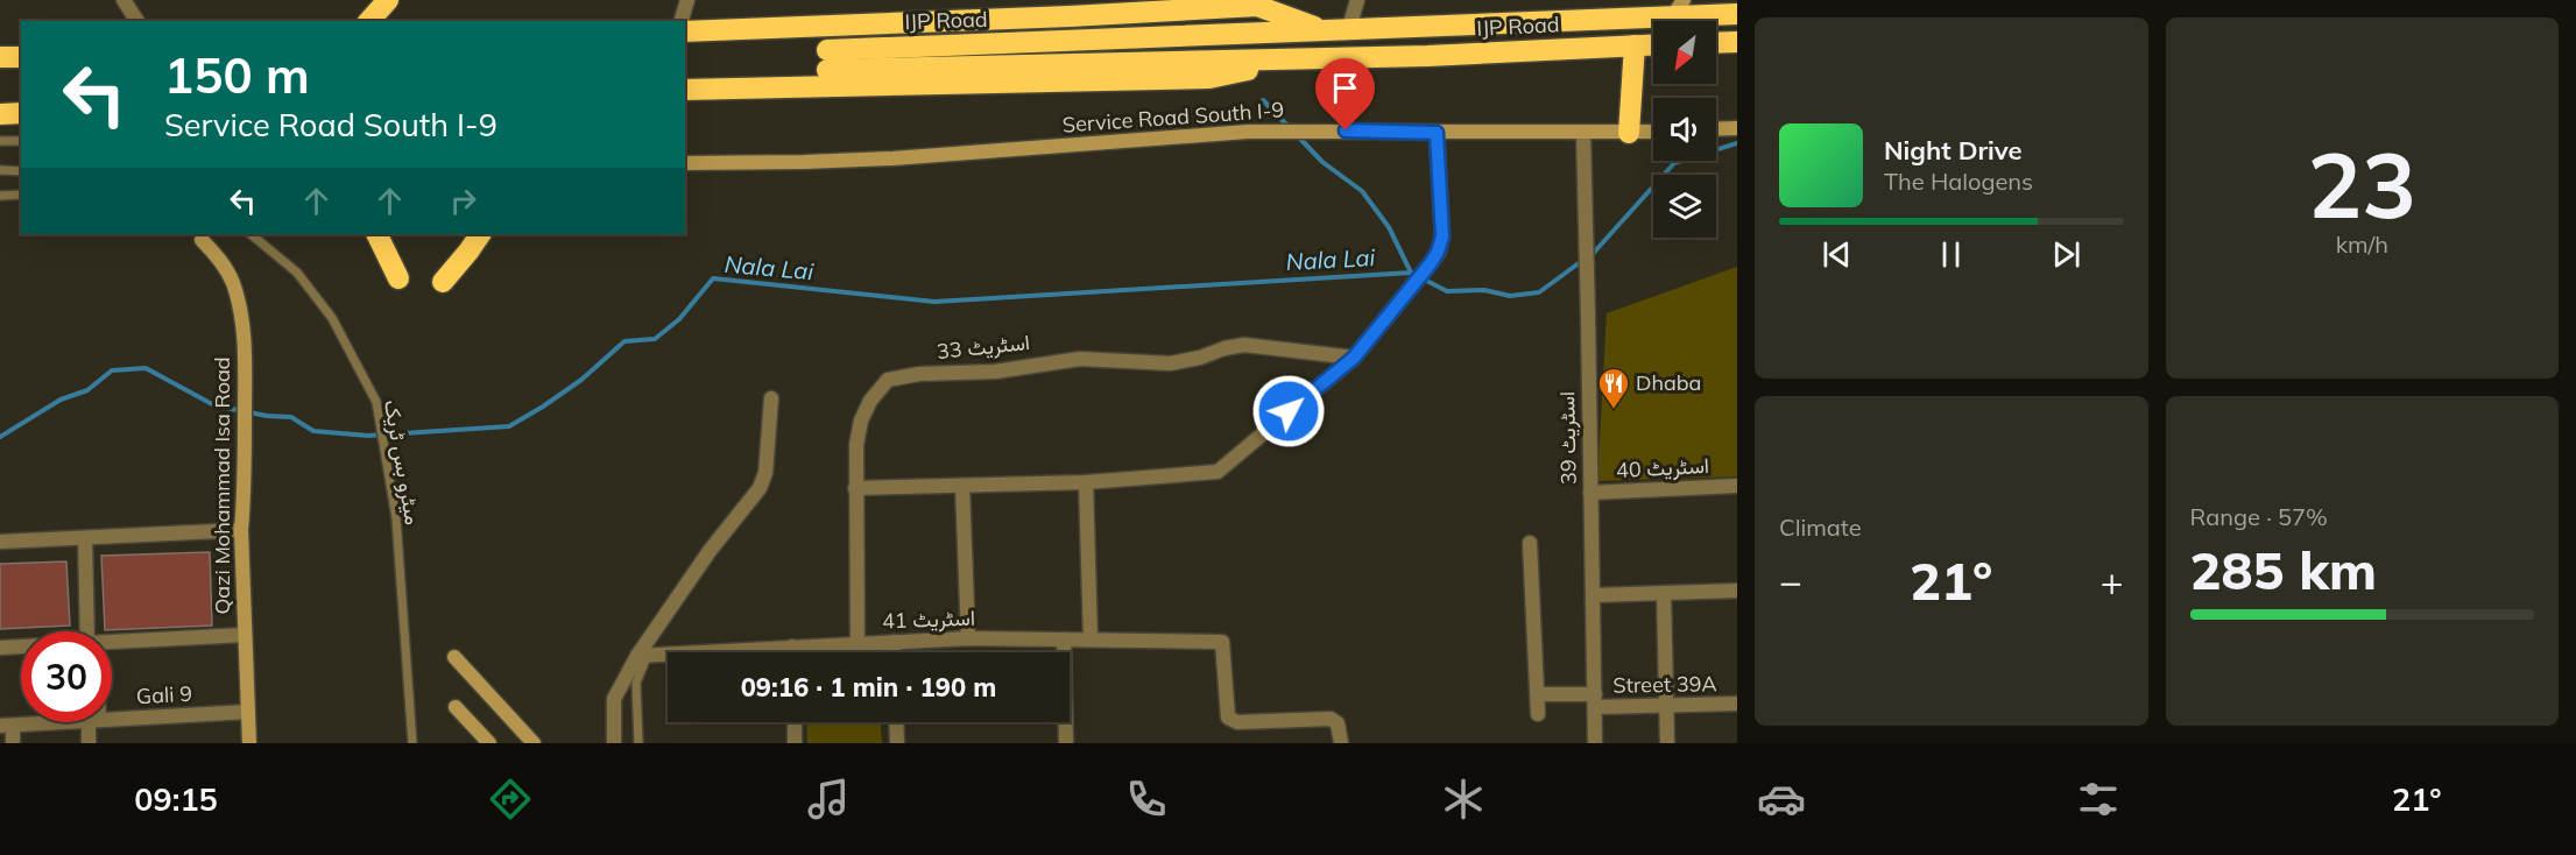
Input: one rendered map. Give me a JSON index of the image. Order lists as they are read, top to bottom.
{
  "streets": {
    "highway": ["IJP Road"],
    "street": [
      "Service Road South I-9",
      "اسٹریٹ 33",
      "اسٹریٹ 39",
      "اسٹریٹ 40",
      "Qazi Mohammad Isa Road",
      "اسٹریٹ 41",
      "Street 39A",
      "Gali 9"
    ],
    "lane": ["میٹرو بس ٹریک"]
  },
  "crossings": [
    ["Service Road South I-9", "اسٹریٹ 39"],
    ["اسٹریٹ 33", "اسٹریٹ 41"],
    ["اسٹریٹ 39", "اسٹریٹ 40"],
    ["اسٹریٹ 39", "Street 39A"],
    ["Qazi Mohammad Isa Road", "Gali 9"]
  ],
  "water": ["Nala Lai"],
  "places": {
    "restaurant": ["Dhaba"]
  },
  "north": "bottom left",
  "page": {
    "tile": [
      ["23", "km/h"],
      "Climate",
      ["Range · 57%", "285 km"]
    ],
    "turn": ["150 m", "Service Road South I-9"],
    "song": ["Night Drive", "The Halogens"],
    "heat": ["−", "21°", "+"],
    "limit": "30",
    "trip": "09:16 · 1 min · 190 m",
    "tabs": ["09:15", "21°"]
  }
}
